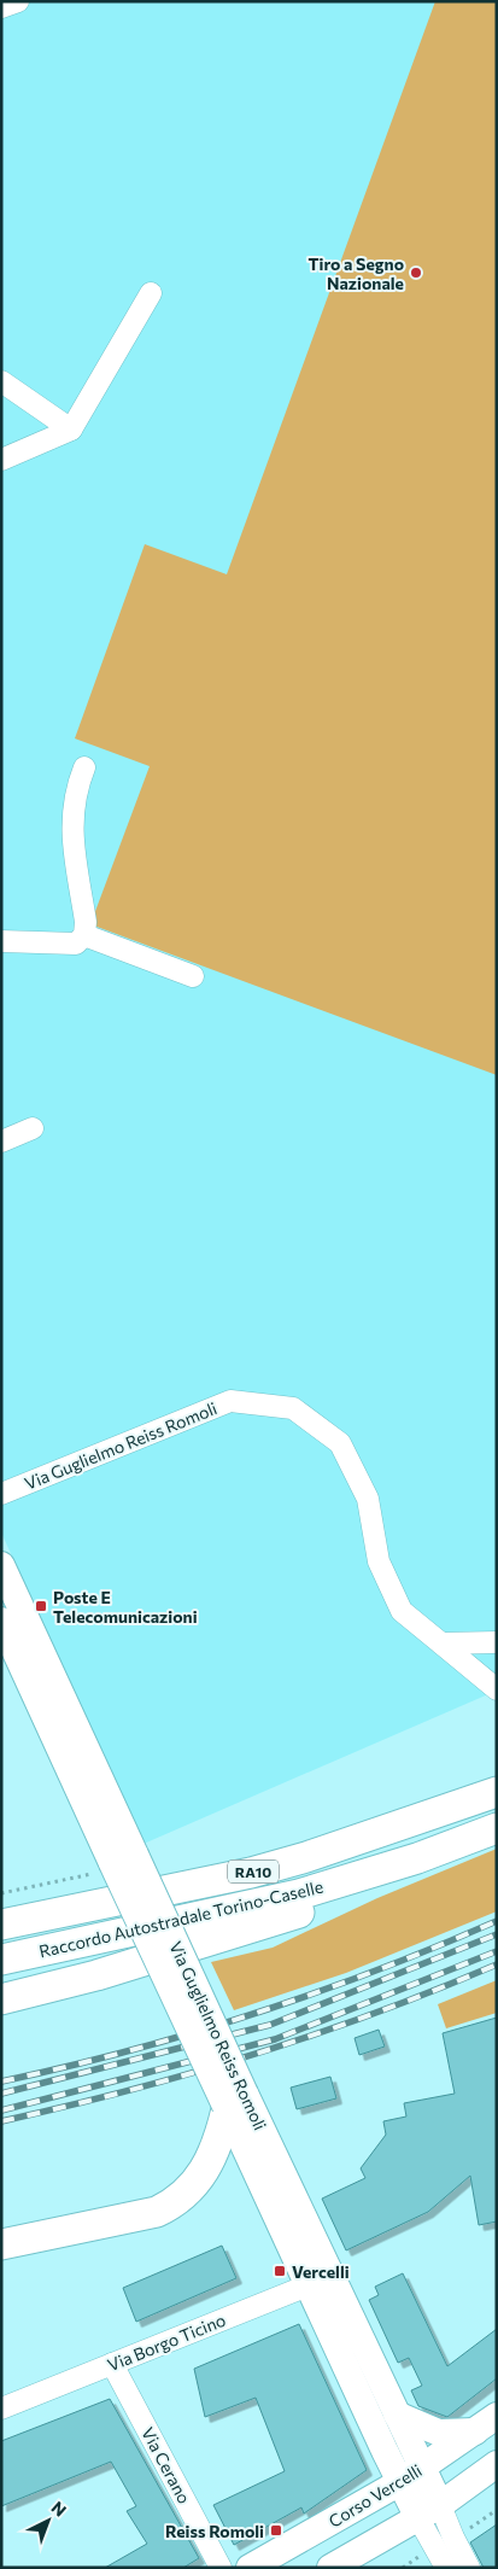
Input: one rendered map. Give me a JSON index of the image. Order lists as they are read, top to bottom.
{
  "streets": {
    "highway": ["RA10", "Raccordo Autostradale Torino-Caselle"],
    "main road": ["Via Guglielmo Reiss Romoli", "Corso Vercelli"],
    "street": ["Via Borgo Ticino", "Via Cerano"]
  },
  "crossings": [
    ["Via Guglielmo Reiss Romoli", "Via Borgo Ticino"],
    ["Via Guglielmo Reiss Romoli", "Corso Vercelli"],
    ["RA10", "Raccordo Autostradale Torino-Caselle"],
    ["Via Borgo Ticino", "Via Cerano"]
  ],
  "places": {
    "other": ["Tiro a Segno Nazionale"],
    "transit": ["Poste E Telecomunicazioni", "Vercelli", "Reiss Romoli"]
  },
  "north": "top right"
}
